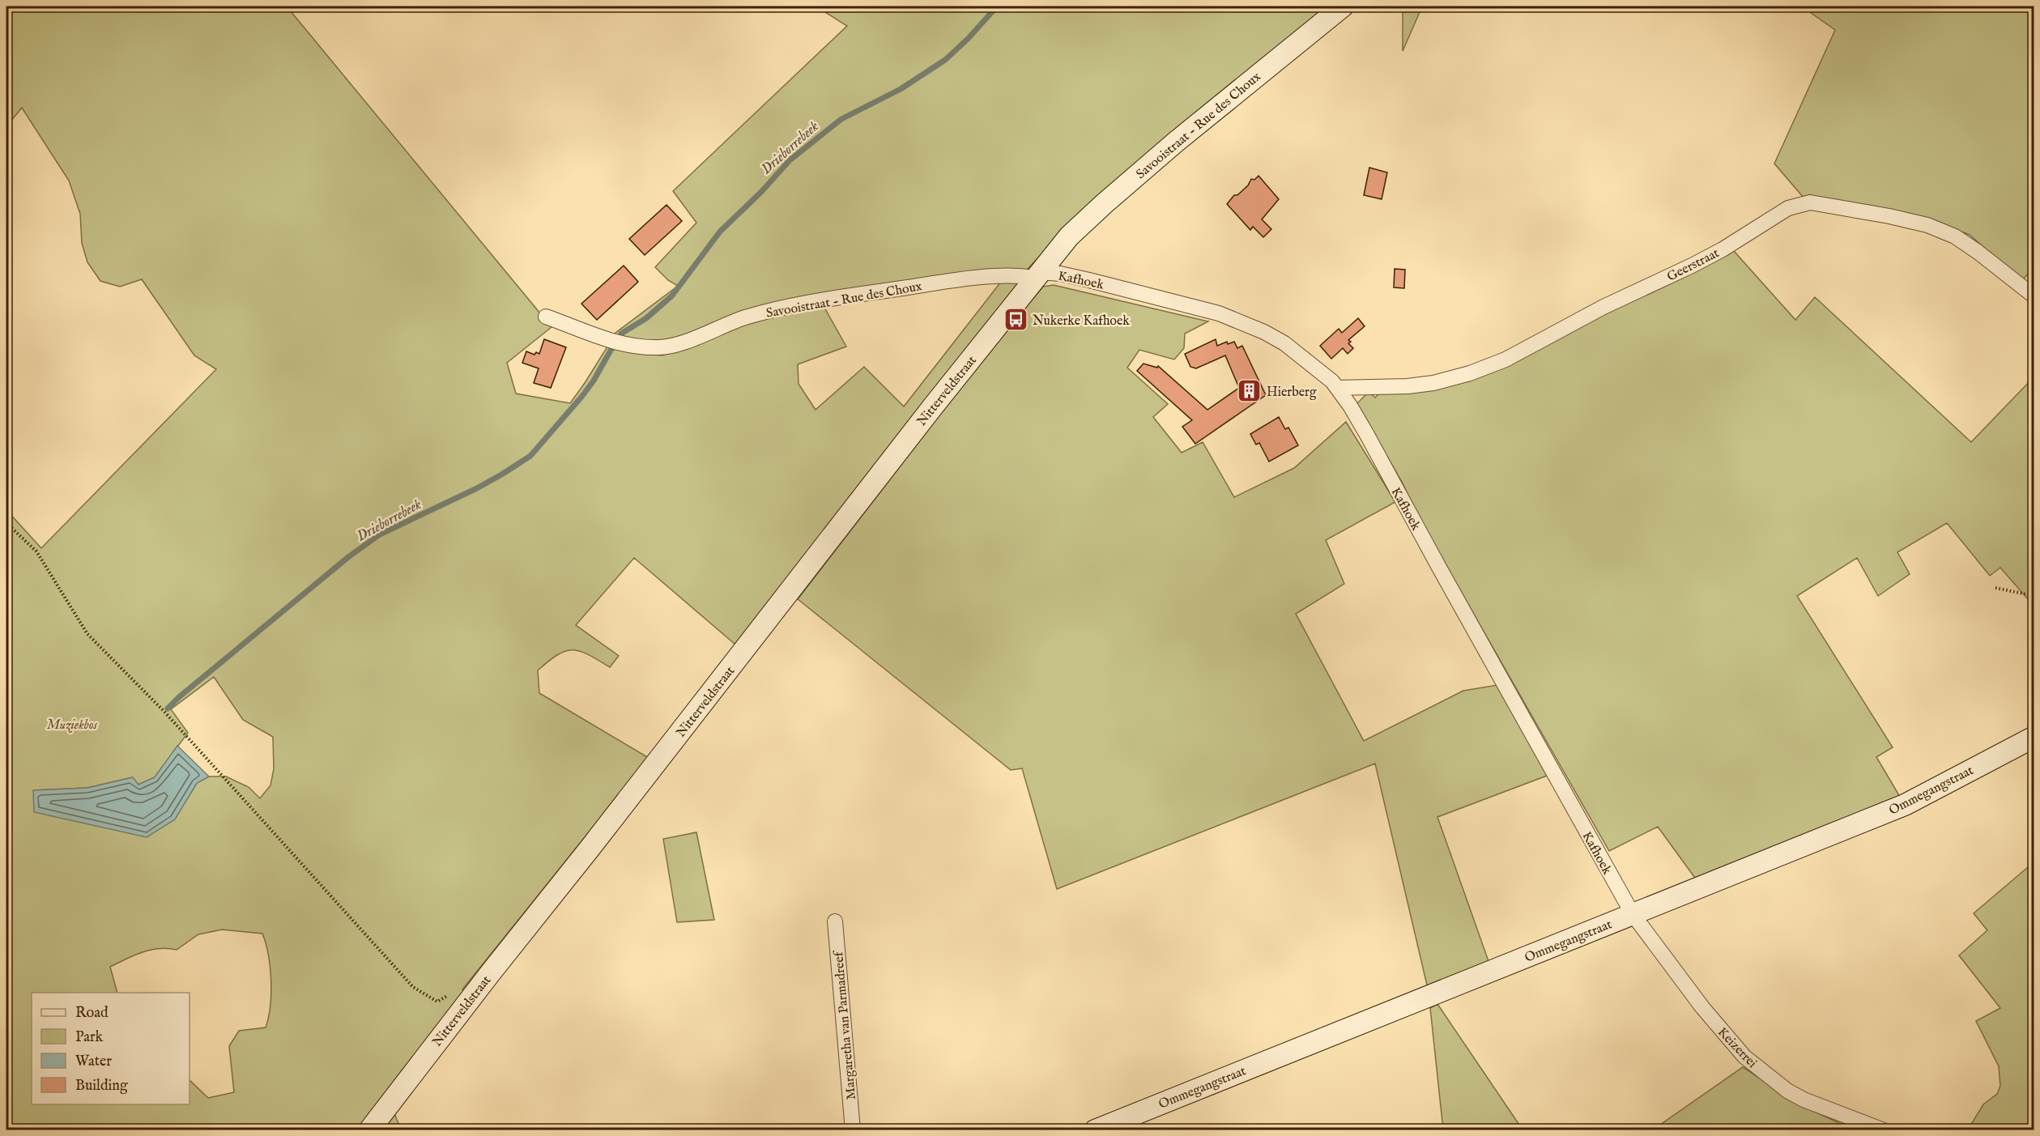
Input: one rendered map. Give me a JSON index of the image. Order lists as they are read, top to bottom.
{
  "streets": {
    "main road": ["Savooistraat - Rue des Choux", "Nitterveldstraat", "Ommegangstraat"],
    "street": [
      "Geerstraat",
      "Kafhoek",
      "Margaretha van Parmadreef",
      "Keizerrei"
    ]
  },
  "crossings": [
    ["Savooistraat - Rue des Choux", "Kafhoek"],
    ["Savooistraat - Rue des Choux", "Nitterveldstraat"],
    ["Geerstraat", "Kafhoek"],
    ["Kafhoek", "Nitterveldstraat"],
    ["Kafhoek", "Ommegangstraat"],
    ["Kafhoek", "Keizerrei"],
    ["Ommegangstraat", "Keizerrei"]
  ],
  "water": ["Drieborrebeek"],
  "parks": ["Muziekbos"],
  "places": {
    "bus stop": ["Nukerke Kafhoek"],
    "building": ["Hierberg"]
  },
  "legend": [
    "Road",
    "Park",
    "Water",
    "Building"
  ]
}
